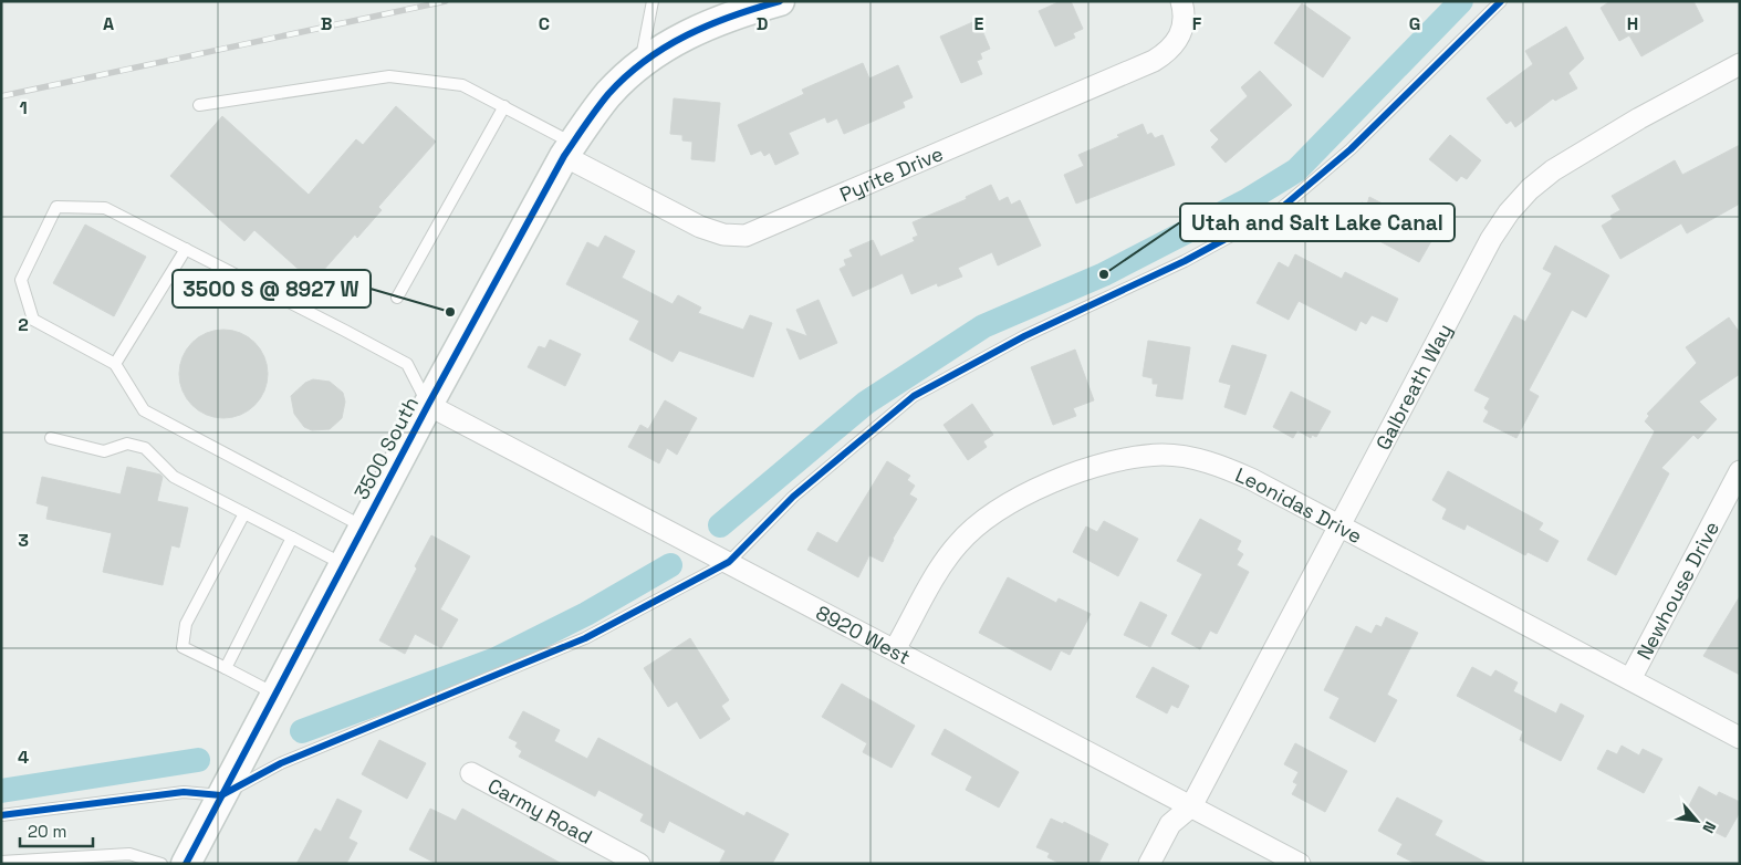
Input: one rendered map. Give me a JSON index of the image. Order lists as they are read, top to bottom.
{
  "streets": {
    "street": [
      "Pyrite Drive",
      "Galbreath Way",
      "3500 South",
      "Leonidas Drive",
      "Newhouse Drive",
      "8920 West",
      "Carmy Road"
    ]
  },
  "crossings": [
    ["Pyrite Drive", "3500 South"],
    ["Galbreath Way", "Leonidas Drive"],
    ["Galbreath Way", "8920 West"],
    ["3500 South", "8920 West"],
    ["Leonidas Drive", "Newhouse Drive"],
    ["Leonidas Drive", "8920 West"]
  ],
  "places": ["Utah and Salt Lake Canal", "3500 S @ 8927 W"],
  "scale_bar": "20 m",
  "north": "bottom right",
  "grid": {
    "columns": [
      "A",
      "B",
      "C",
      "D",
      "E",
      "F",
      "G",
      "H"
    ],
    "rows": [
      "1",
      "2",
      "3",
      "4"
    ]
  }
}
